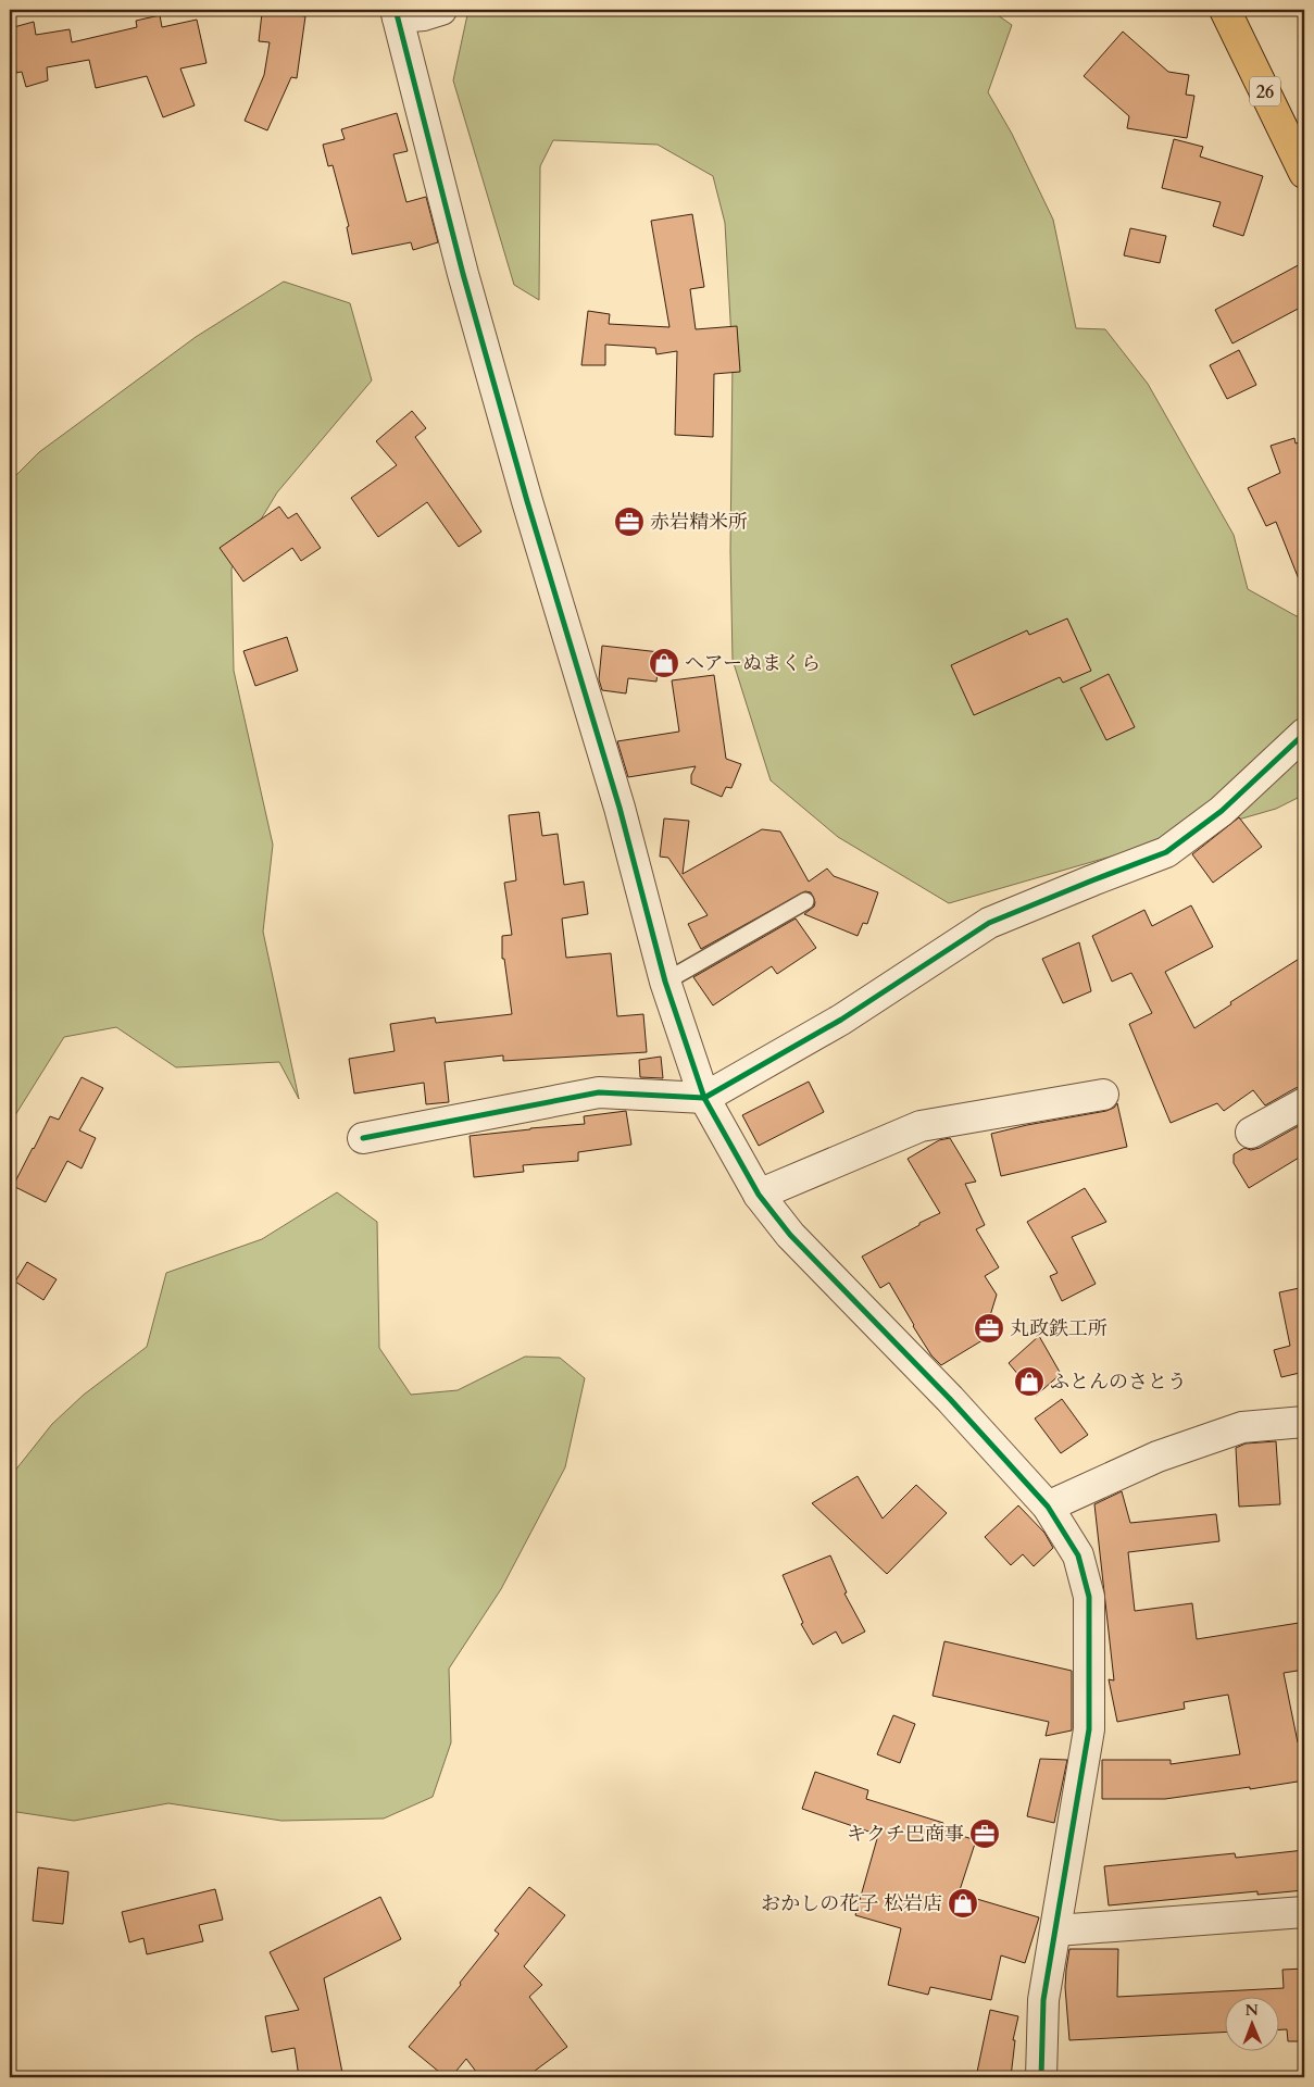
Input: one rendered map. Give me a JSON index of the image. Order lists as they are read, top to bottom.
{
  "streets": {
    "main road": ["26"]
  },
  "places": {
    "office": ["赤岩精米所", "丸政鉄工所", "キクチ巴商事"],
    "shop": ["ヘアーぬまくら", "ふとんのさとう", "おかしの花子 松岩店"]
  },
  "north": "top"
}
